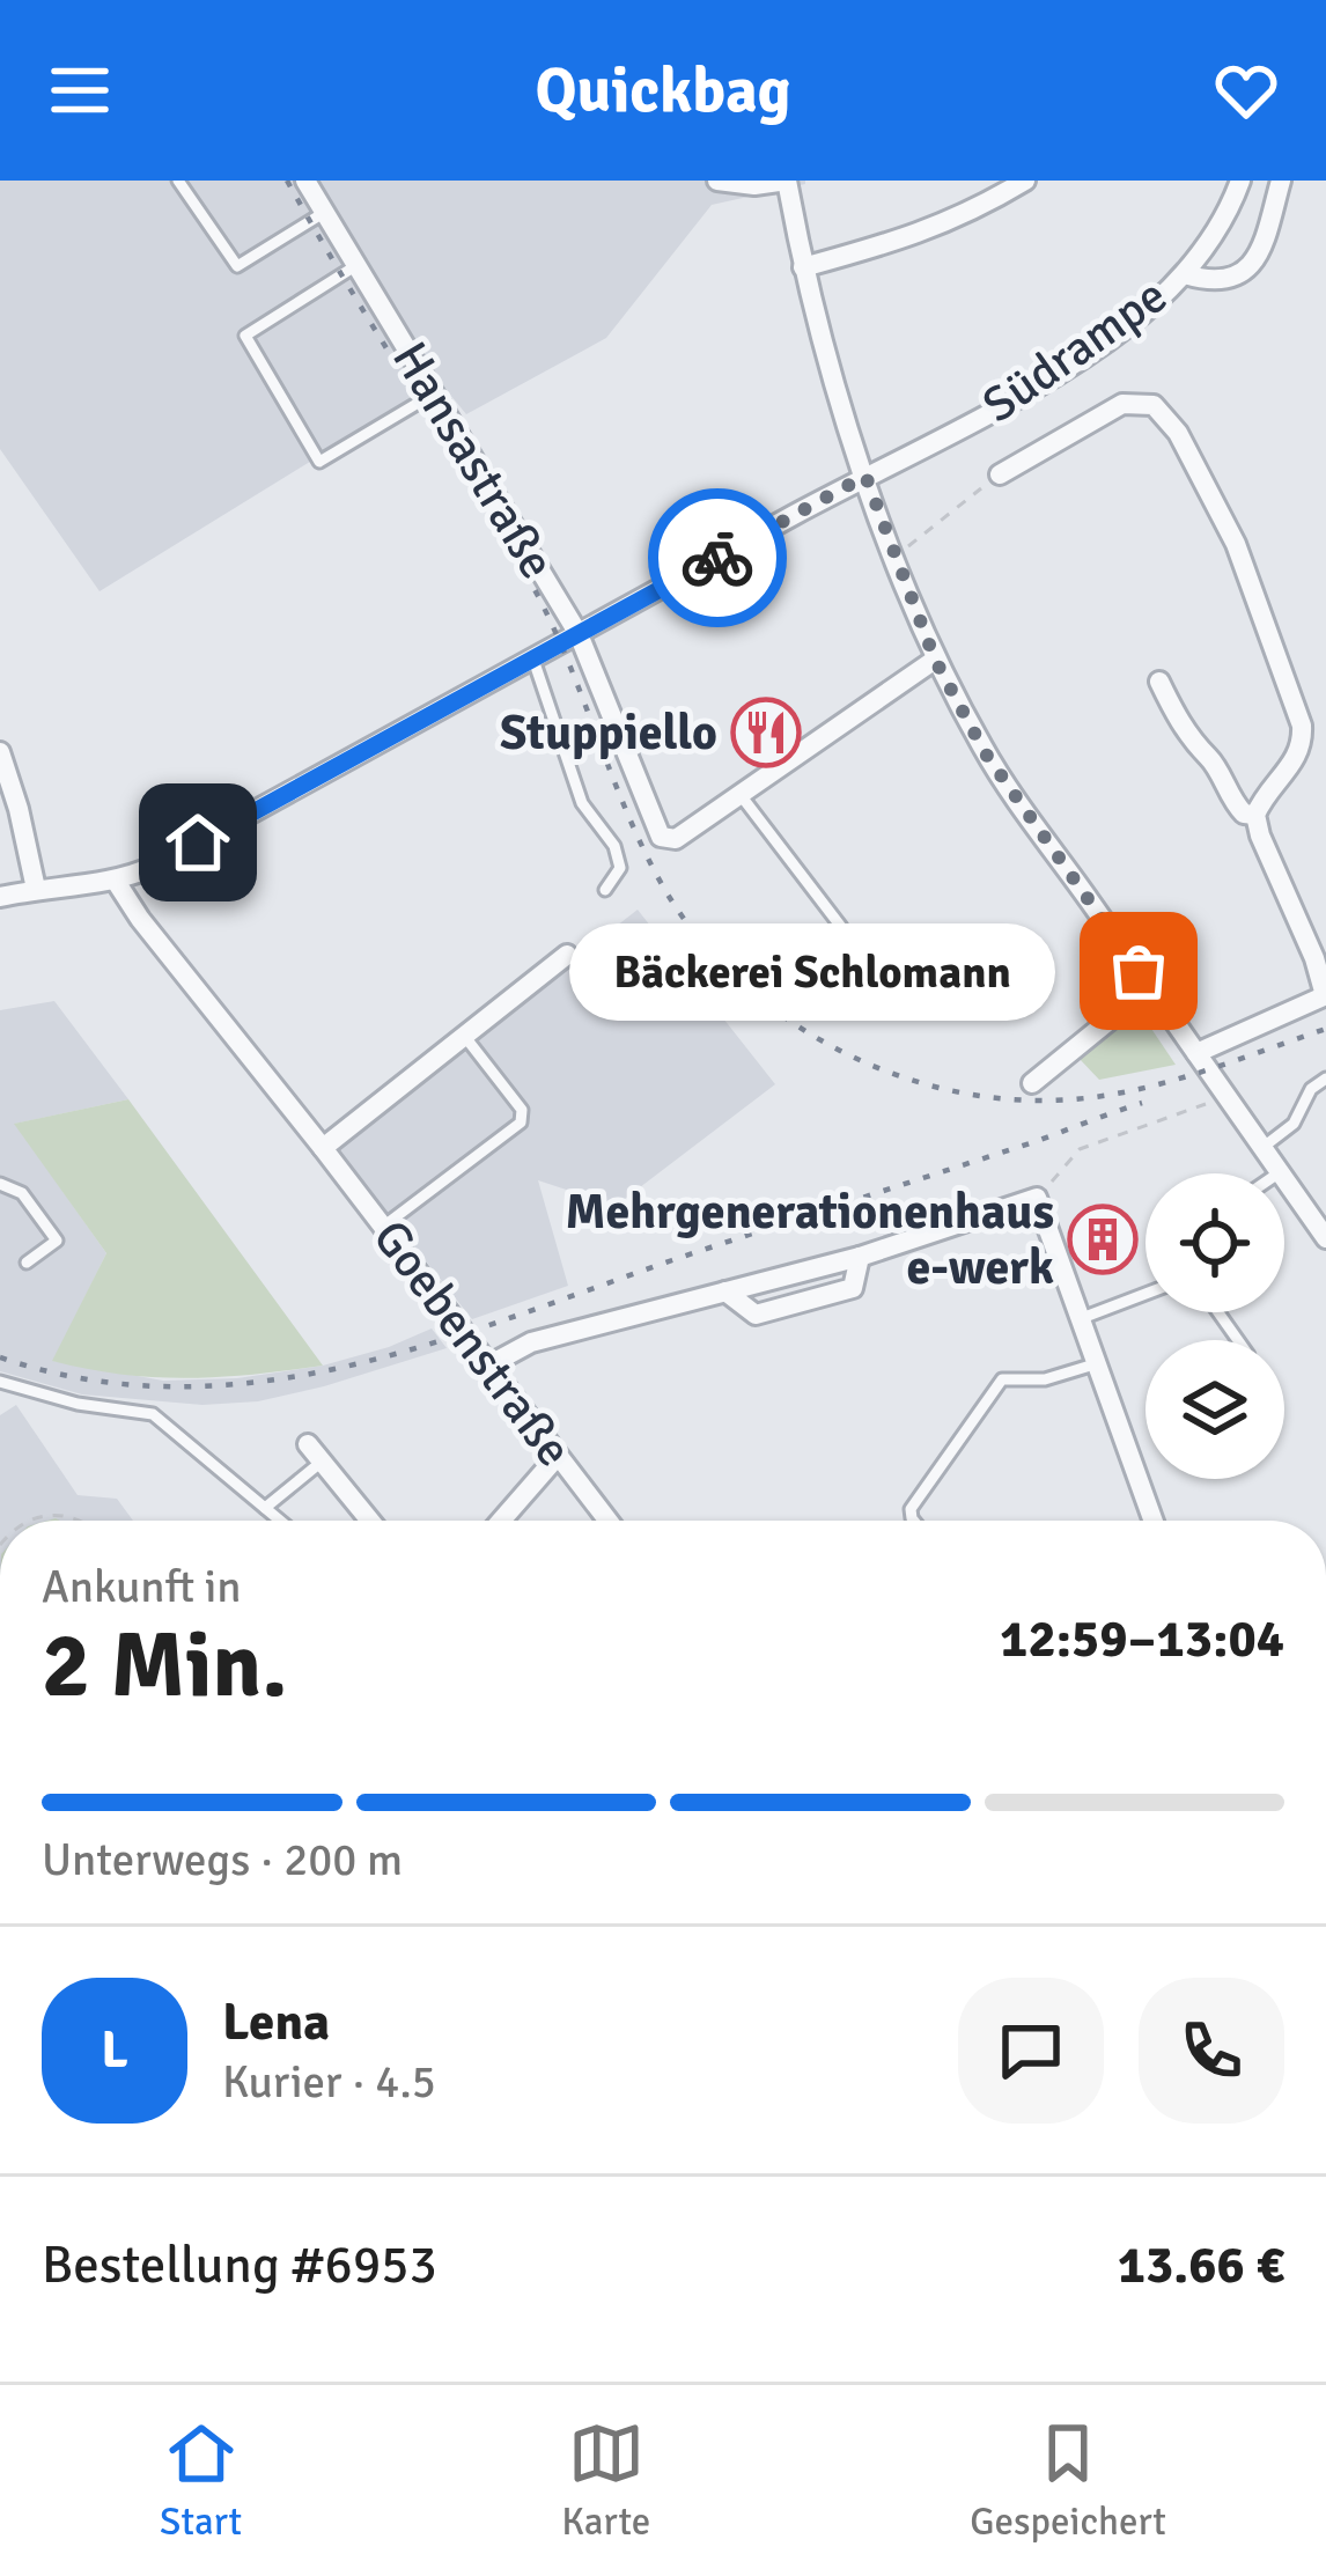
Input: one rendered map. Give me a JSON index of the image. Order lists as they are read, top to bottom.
{
  "streets": {
    "street": ["Südrampe", "Hansastraße", "Goebenstraße"]
  },
  "crossings": [
    ["Südrampe", "Hansastraße"],
    ["Südrampe", "Goebenstraße"]
  ],
  "places": {
    "restaurant": ["Stuppiello"],
    "other": ["Bäckerei Schlomann"],
    "building": ["Mehrgenerationenhaus e-werk"]
  },
  "page": {
    "header": "Quickbag",
    "bubble": "Bäckerei Schlomann",
    "heading": ["2 Min.", "Ankunft in", "12:59–13:04"],
    "panel": [
      "Lena",
      "Kurier · 4.5",
      "Bestellung #6953",
      "13.66 €"
    ],
    "bar": "Unterwegs · 200 m",
    "round": "L",
    "tabs": ["Start", "Karte", "Gespeichert"]
  }
}
